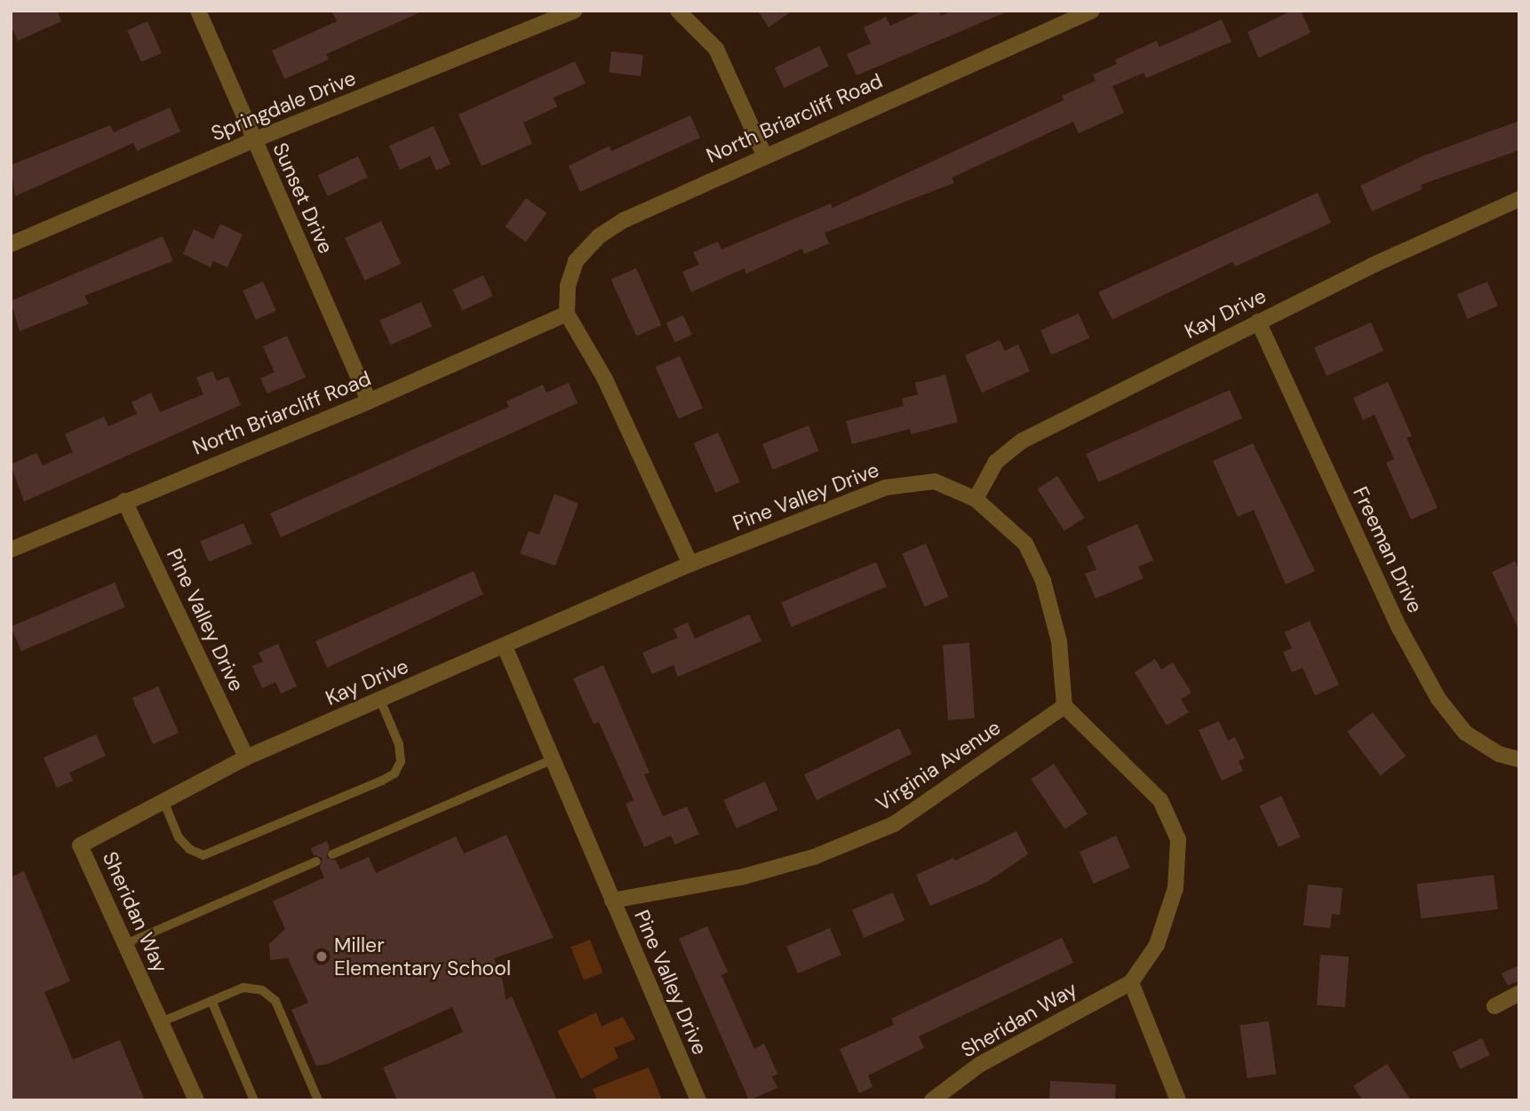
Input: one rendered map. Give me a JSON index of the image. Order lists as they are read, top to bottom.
{
  "streets": {
    "street": [
      "Springdale Drive",
      "North Briarcliff Road",
      "Sunset Drive",
      "Kay Drive",
      "Pine Valley Drive",
      "Freeman Drive",
      "Virginia Avenue",
      "Sheridan Way"
    ]
  },
  "crossings": [
    ["Springdale Drive", "Sunset Drive"],
    ["North Briarcliff Road", "Sunset Drive"],
    ["North Briarcliff Road", "Pine Valley Drive"],
    ["Kay Drive", "Pine Valley Drive"],
    ["Kay Drive", "Freeman Drive"],
    ["Kay Drive", "Sheridan Way"],
    ["Pine Valley Drive", "Virginia Avenue"],
    ["Pine Valley Drive", "Sheridan Way"]
  ],
  "places": ["Miller Elementary School"]
}
